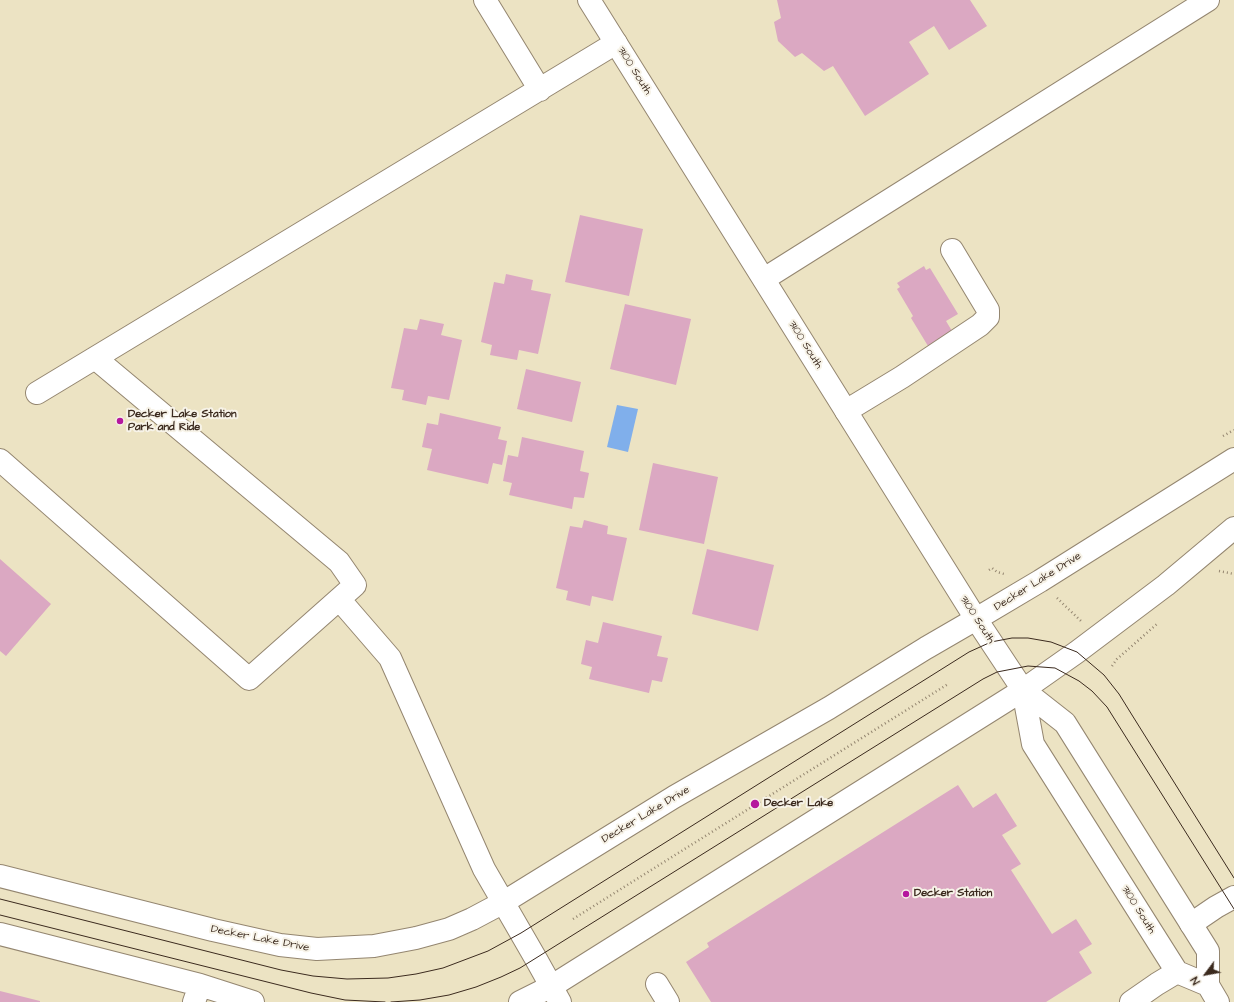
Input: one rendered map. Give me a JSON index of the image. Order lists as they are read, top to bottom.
{
  "streets": {
    "street": ["3100 South", "Decker Lake Drive"]
  },
  "crossings": [
    ["3100 South", "Decker Lake Drive"]
  ],
  "places": ["Decker Lake Station Park and Ride", "Decker Lake", "Decker Station"],
  "north": "bottom left"
}
